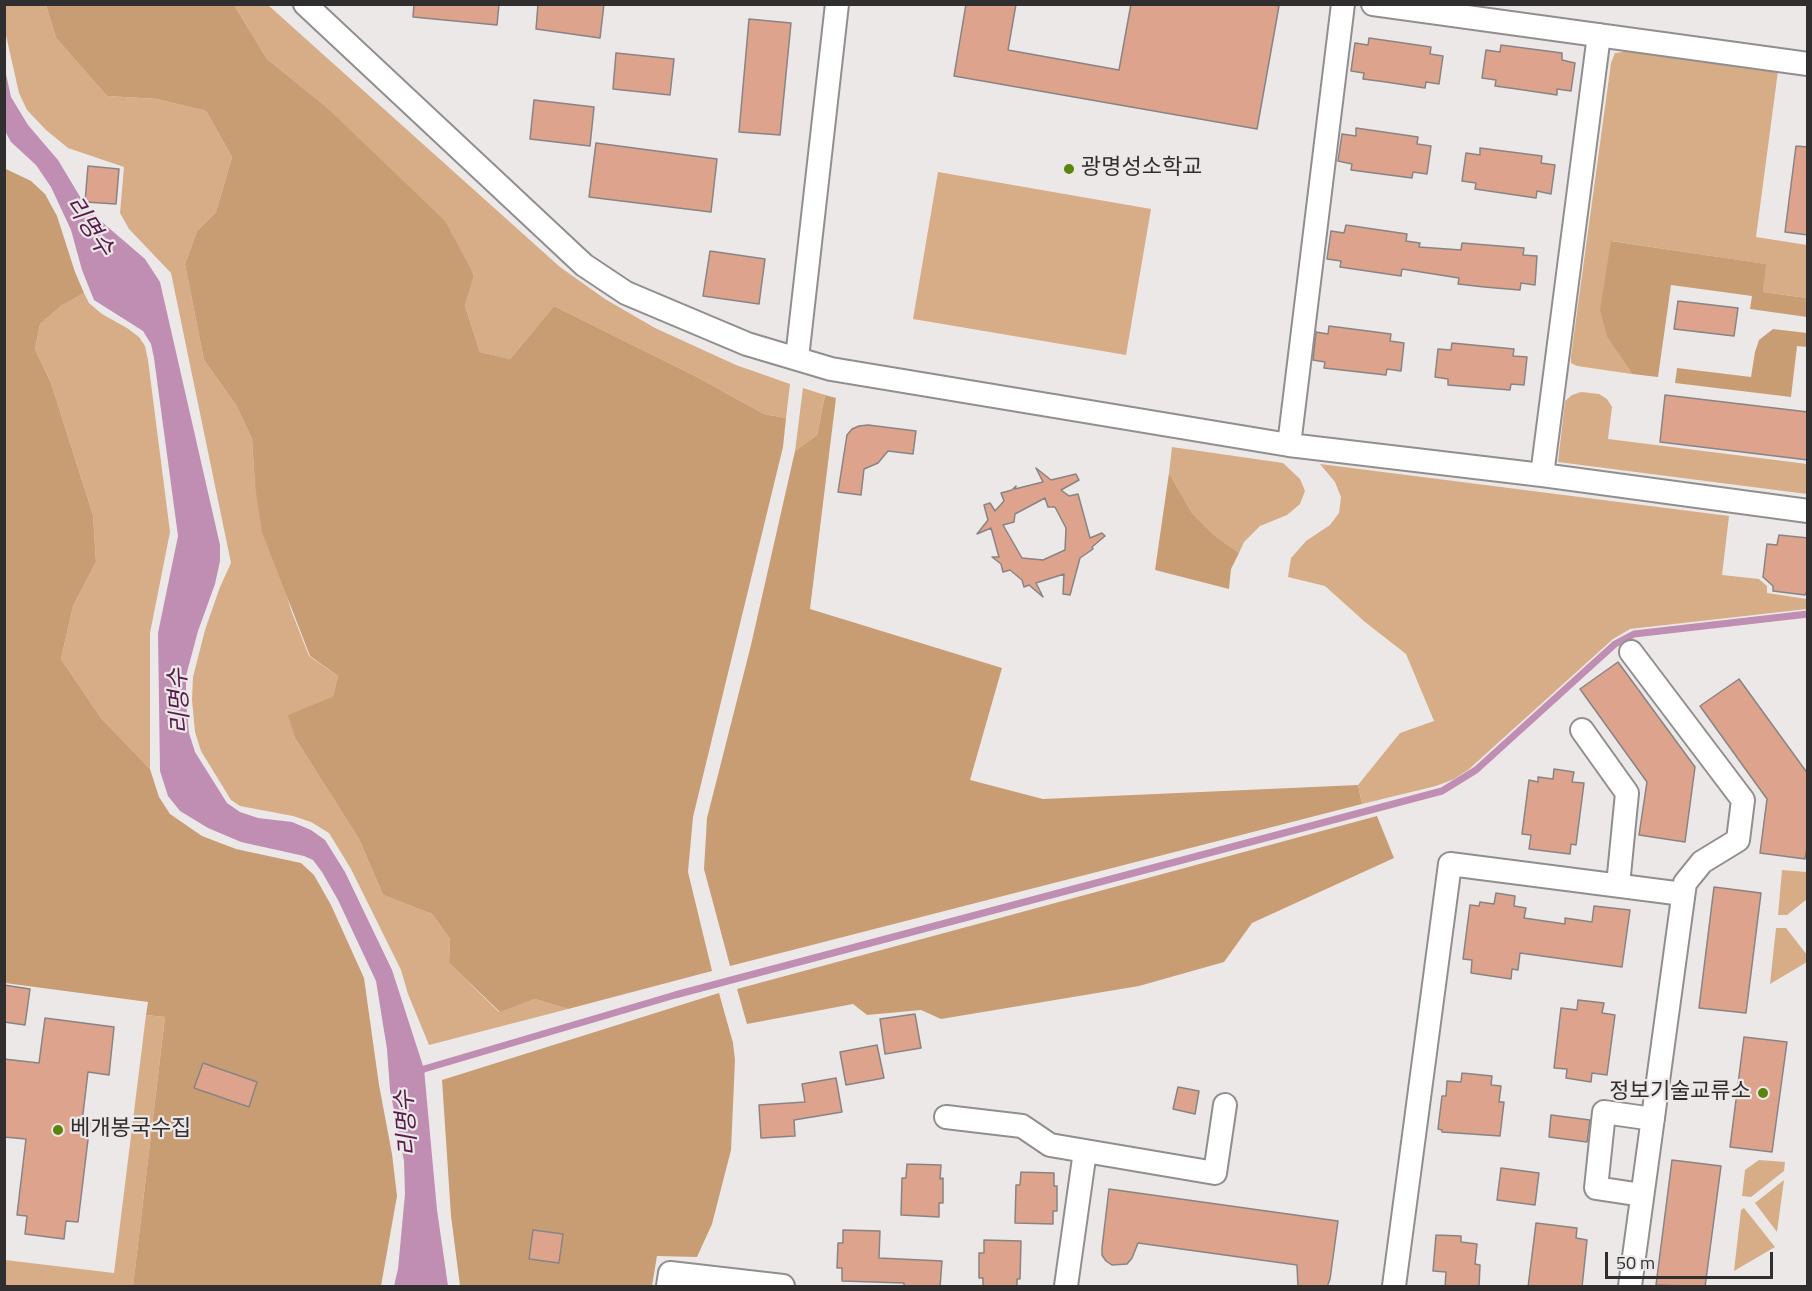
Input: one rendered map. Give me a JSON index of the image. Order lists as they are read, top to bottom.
{
  "water": ["리명수"],
  "places": ["광명성소학교", "정보기술교류소", "베개봉국수집"],
  "scale_bar": "50 m"
}
